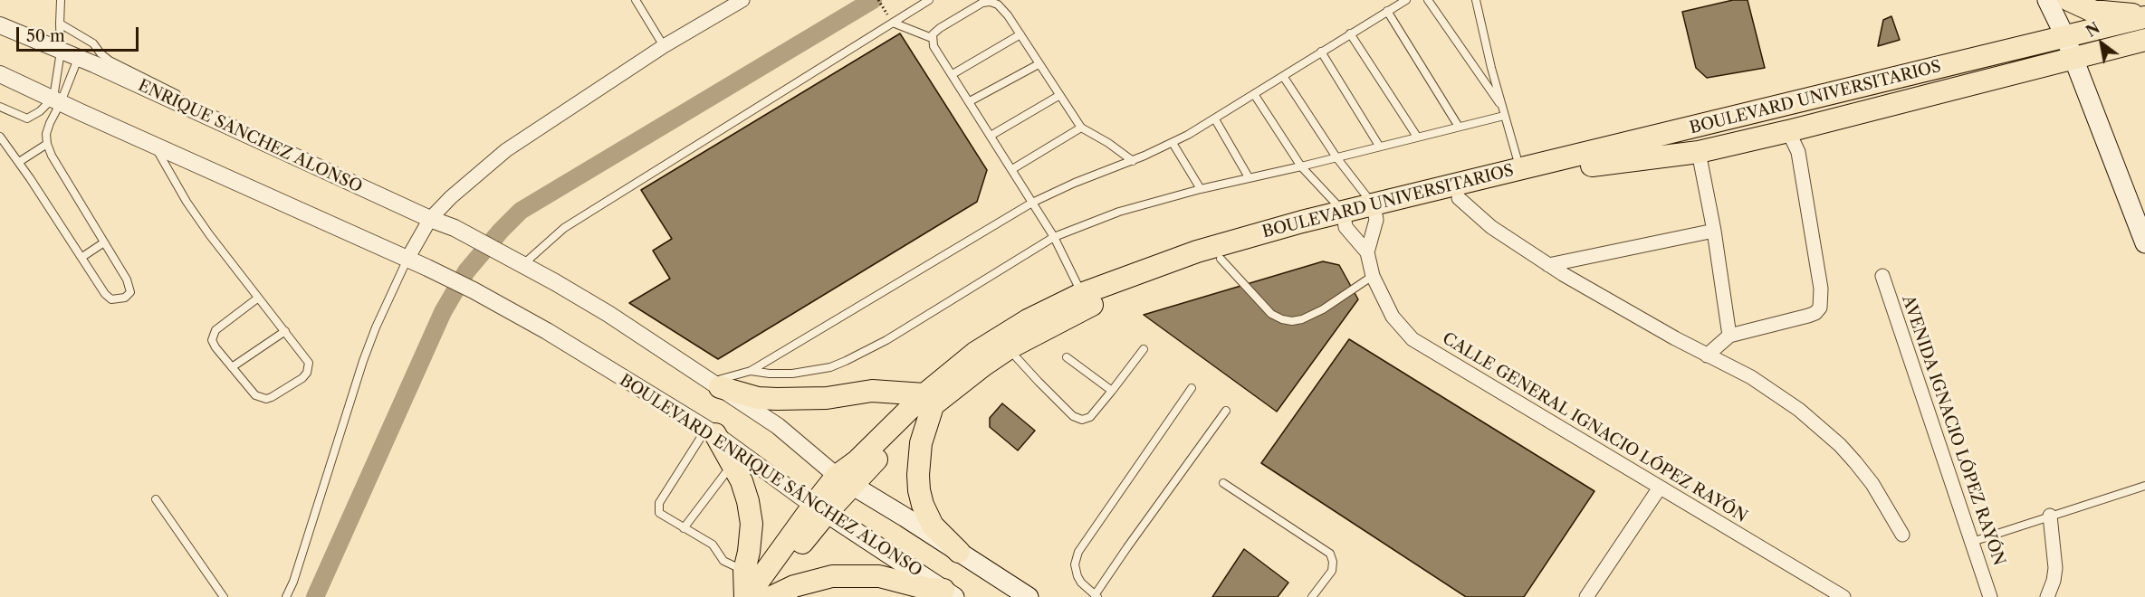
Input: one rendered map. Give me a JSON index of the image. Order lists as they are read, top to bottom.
{
  "streets": {
    "main road": ["BOULEVARD UNIVERSITARIOS", "BOULEVARD ENRIQUE SÁNCHEZ ALONSO"],
    "street": ["ENRIQUE SANCHEZ ALONSO", "CALLE GENERAL IGNACIO LÓPEZ RAYÓN", "AVENIDA IGNACIO LÓPEZ RAYÓN"]
  },
  "crossings": [
    ["BOULEVARD UNIVERSITARIOS", "BOULEVARD ENRIQUE SÁNCHEZ ALONSO"]
  ],
  "scale_bar": "50 m",
  "north": "top left"
}
